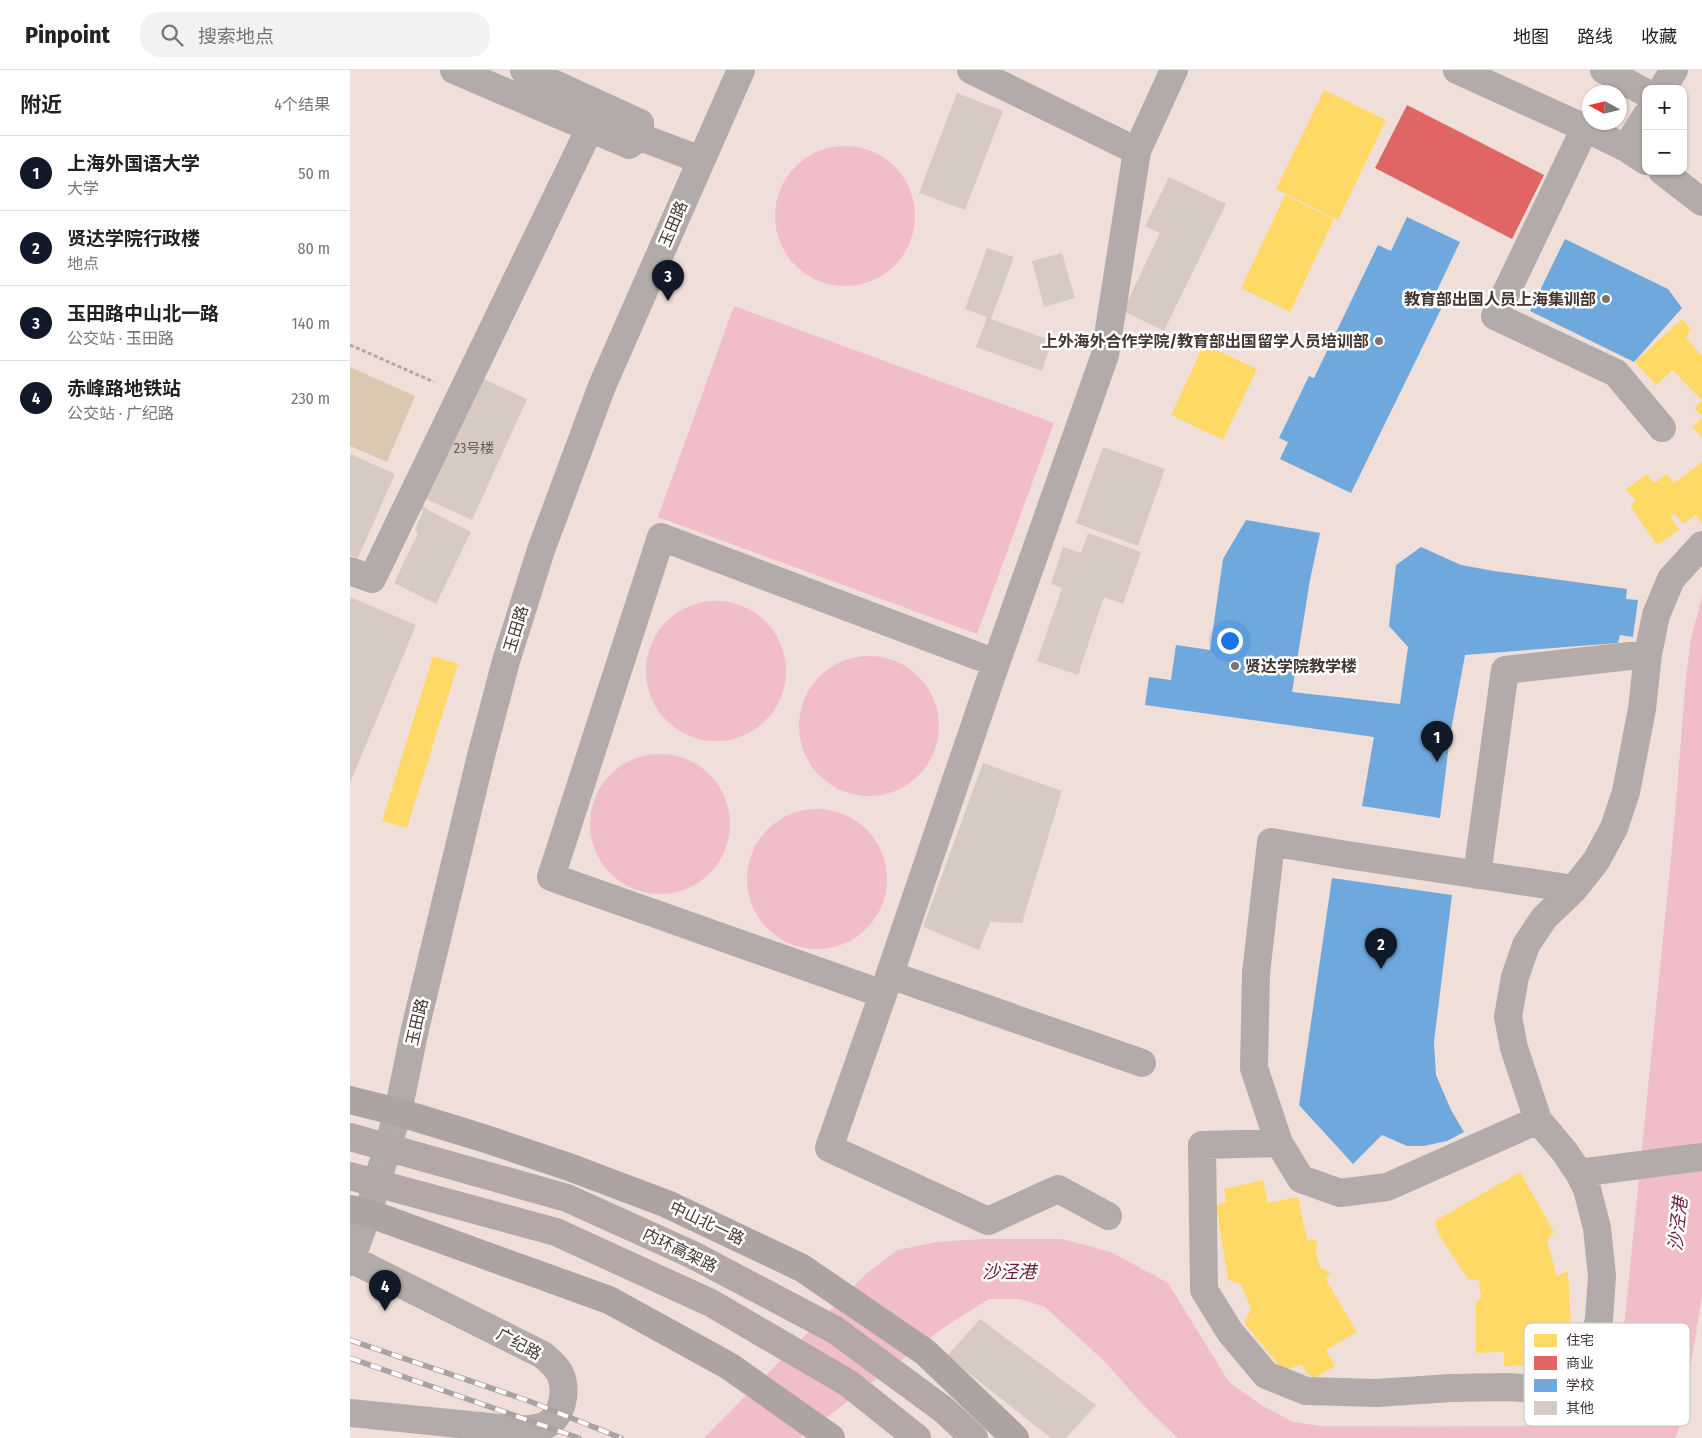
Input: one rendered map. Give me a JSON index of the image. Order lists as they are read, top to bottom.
{
  "streets": {
    "highway": ["内环高架路"],
    "main road": ["中山北一路"],
    "street": ["玉田路", "广纪路"]
  },
  "crossings": [
    ["玉田路", "中山北一路"],
    ["玉田路", "广纪路"]
  ],
  "water": ["沙泾港"],
  "places": ["教育部出国人员上海集训部", "上外海外合作学院/教育部出国留学人员培训部", "贤达学院教学楼"],
  "house_numbers": ["23号楼"],
  "legend": [
    "住宅",
    "商业",
    "学校",
    "其他"
  ],
  "north": "left",
  "page": {
    "header": "Pinpoint",
    "search": "搜索地点",
    "nav": ["地图", "路线", "收藏"],
    "heading": ["附近", "4个结果"],
    "map_buttons": ["+", "−"],
    "list": [
      {
        "mark": "1",
        "name": "上海外国语大学",
        "note": "大学",
        "value": "50 m"
      },
      {
        "mark": "2",
        "name": "贤达学院行政楼",
        "note": "地点",
        "value": "80 m"
      },
      {
        "mark": "3",
        "name": "玉田路中山北一路",
        "note": "公交站 · 玉田路",
        "value": "140 m"
      },
      {
        "mark": "4",
        "name": "赤峰路地铁站",
        "note": "公交站 · 广纪路",
        "value": "230 m"
      }
    ],
    "pins": [
      "3",
      "1",
      "2",
      "4"
    ]
  }
}
